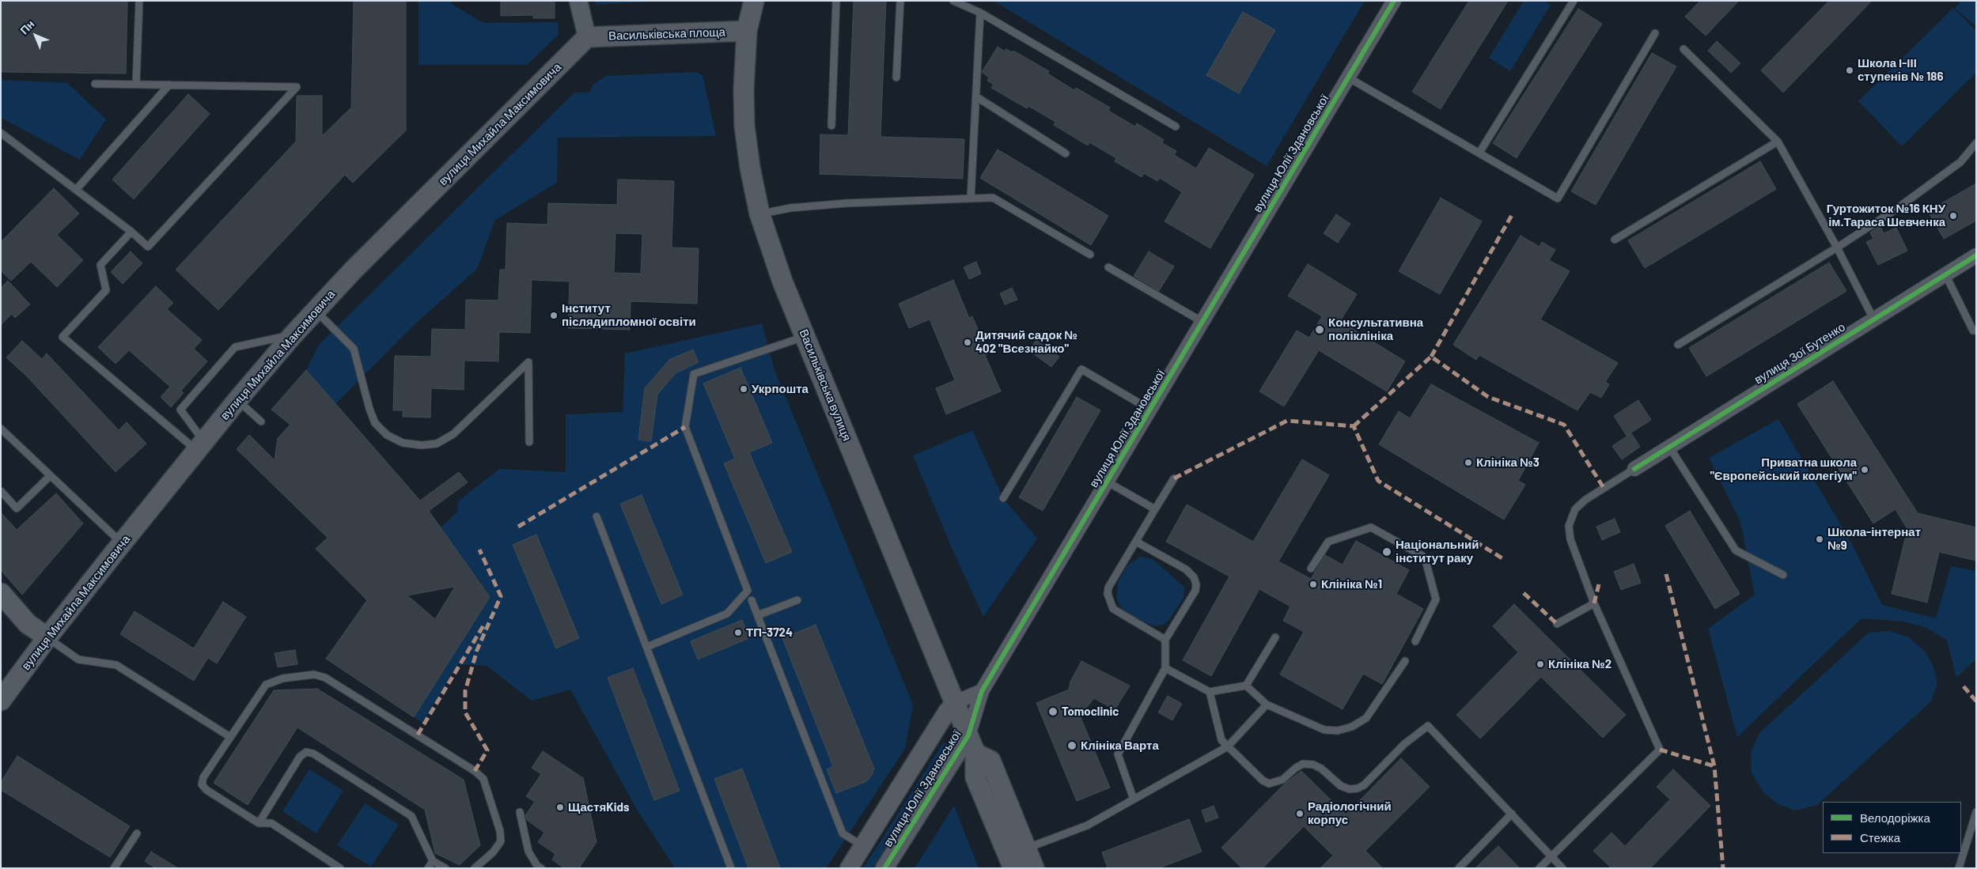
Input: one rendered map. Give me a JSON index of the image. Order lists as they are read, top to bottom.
{
  "streets": {
    "main road": ["Васильківська площа", "вулиця Михайла Максимовича", "Васильківська вулиця"],
    "street": ["вулиця Юлії Здановської", "вулиця Зої Бутенко"]
  },
  "crossings": [
    ["Васильківська площа", "вулиця Михайла Максимовича"],
    ["Васильківська площа", "Васильківська вулиця"],
    ["вулиця Юлії Здановської", "Васильківська вулиця"]
  ],
  "places": [
    "Школа І-ІІІ ступенів № 186",
    "Гуртожиток №16 КНУ ім.Тараса Шевченка",
    "Інститут післядипломної освіти",
    "Консультативна поліклініка",
    "Дитячий садок № 402 \"Всезнайко\"",
    "Укрпошта",
    "Клініка №3",
    "Приватна школа \"Європейський колегіум\"",
    "Школа-інтернат №9",
    "Національний інститут раку",
    "Клініка №1",
    "ТП-3724",
    "Клініка №2",
    "Tomoclinic",
    "Клініка Варта",
    "ЩастяKids",
    "Радіологічний корпус"
  ],
  "legend": ["Велодоріжка", "Стежка"],
  "north": "top left"
}
